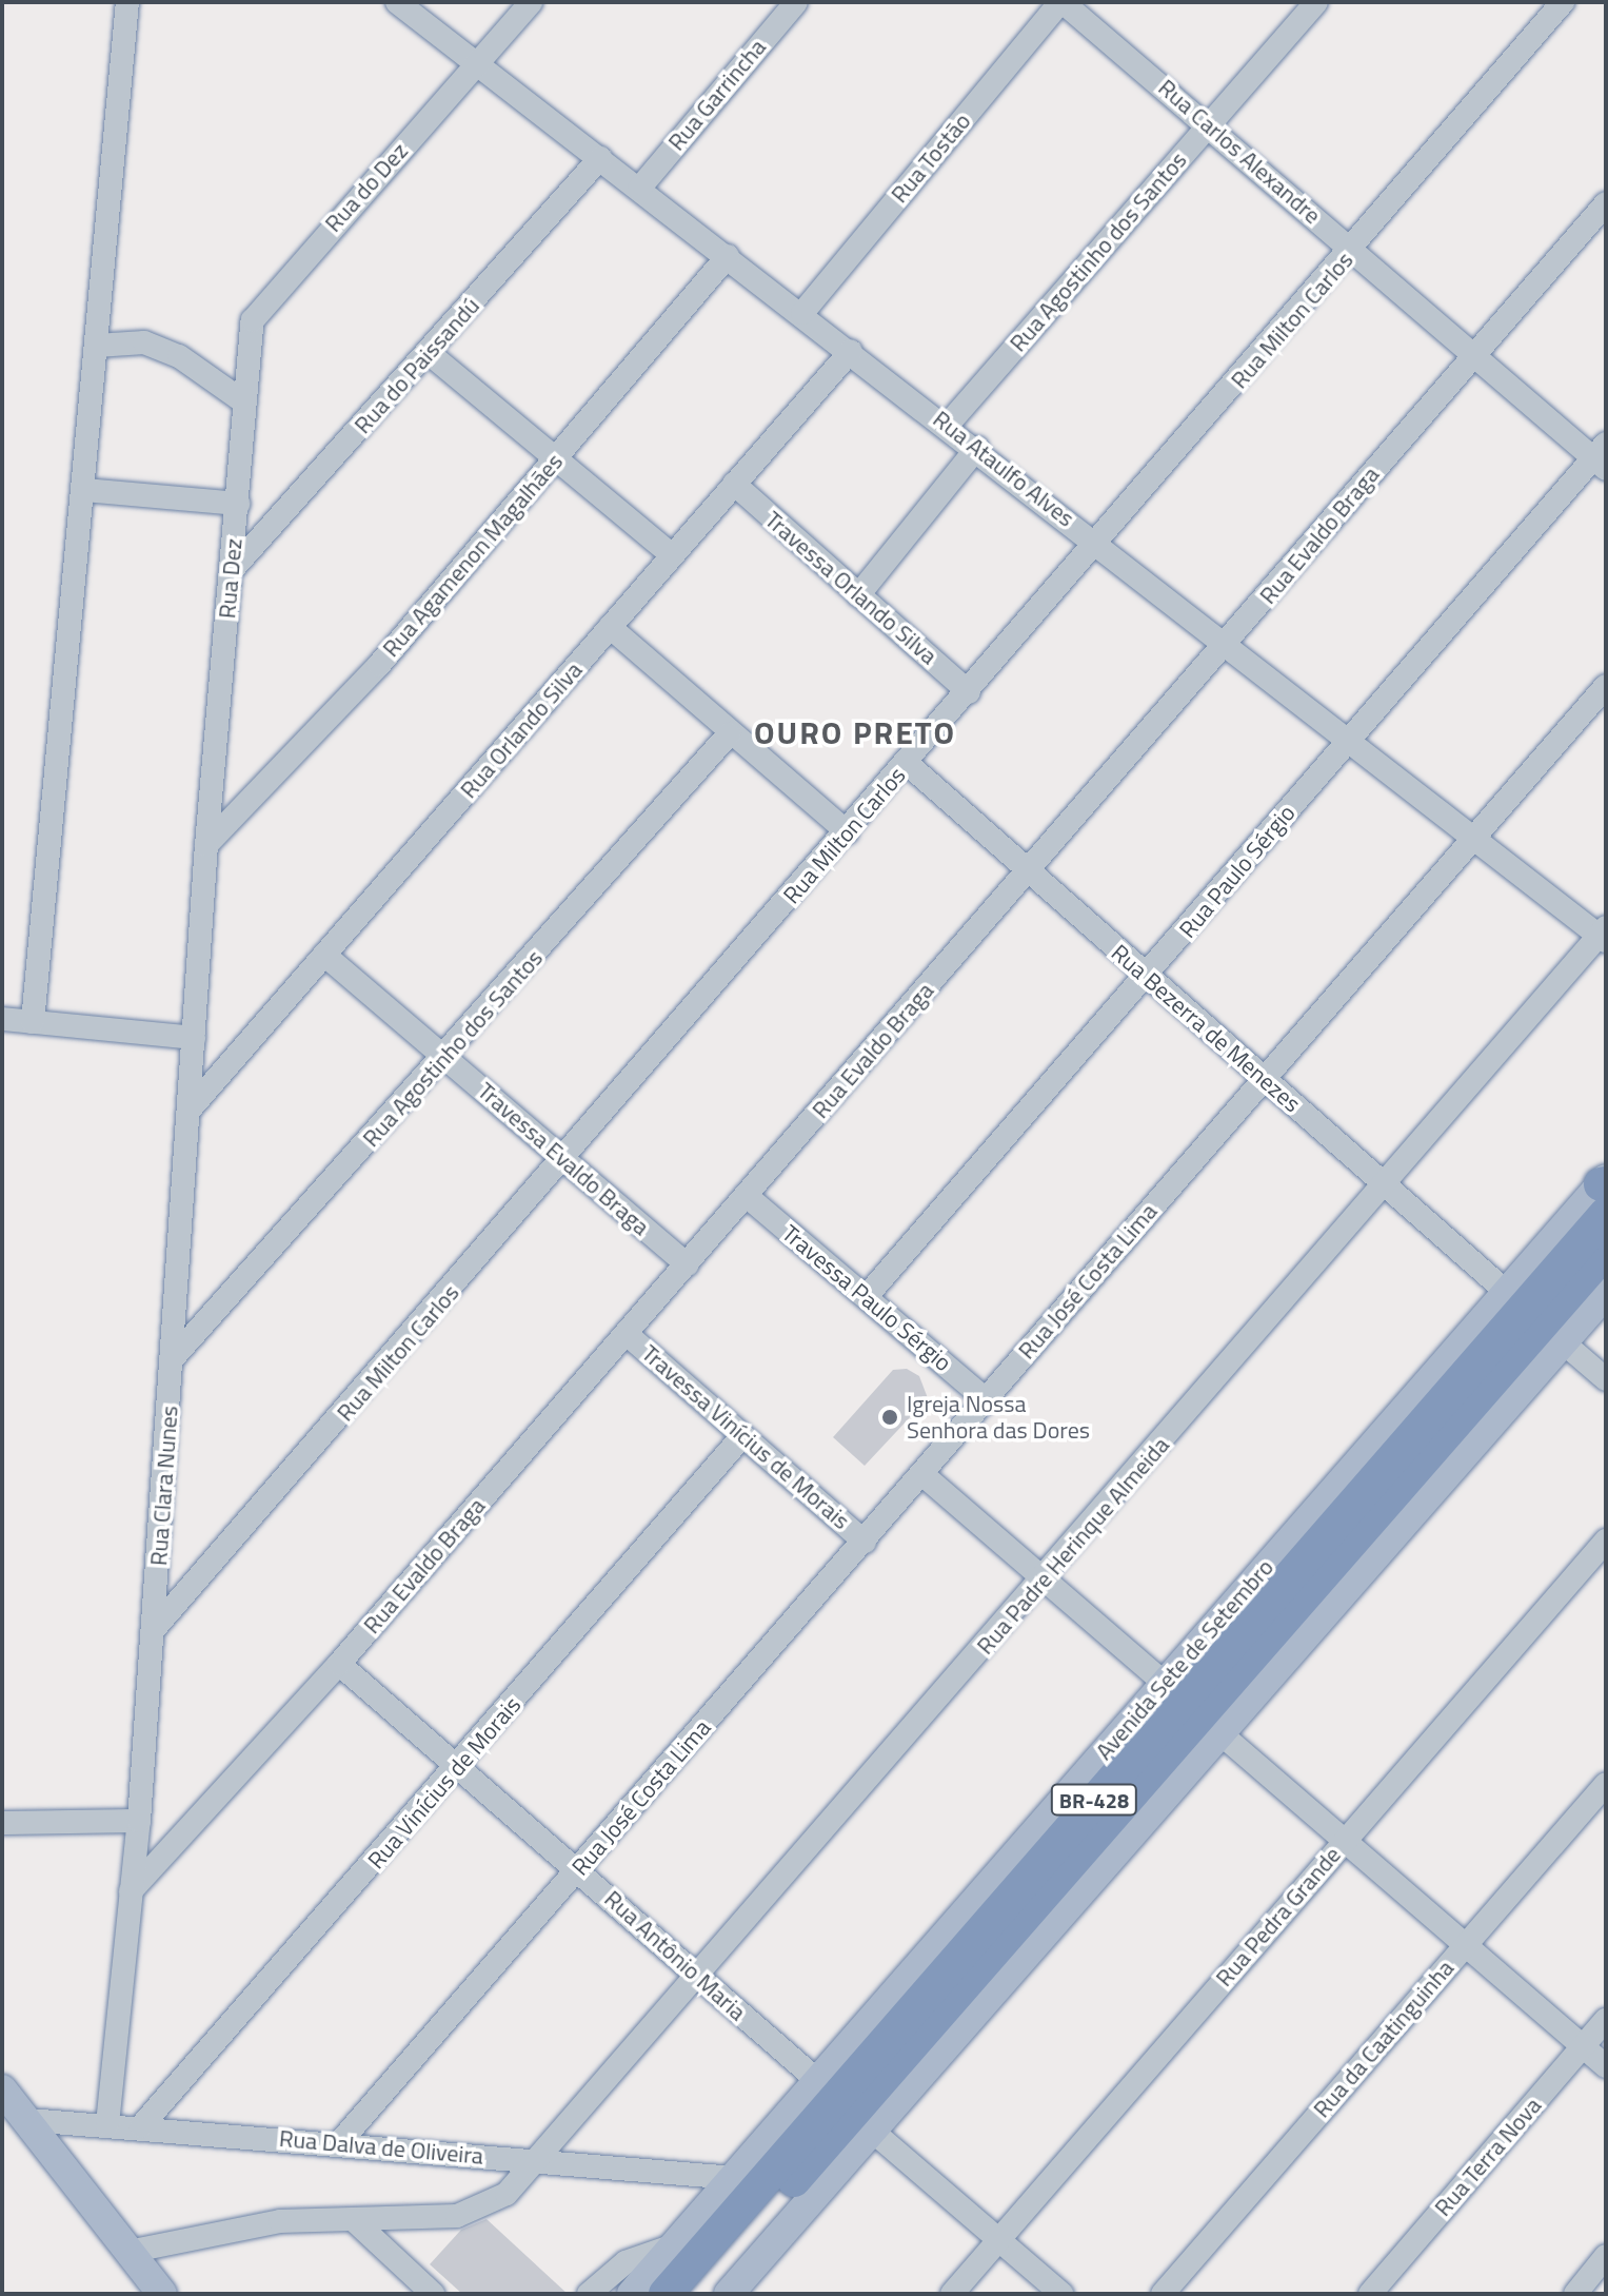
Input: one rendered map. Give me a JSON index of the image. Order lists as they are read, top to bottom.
{
  "streets": {
    "highway": ["Avenida Sete de Setembro", "BR-428"],
    "street": [
      "Rua Garrincha",
      "Rua Carlos Alexandre",
      "Rua Tostão",
      "Rua do Dez",
      "Rua Agostinho dos Santos",
      "Rua Milton Carlos",
      "Rua do Paissandú",
      "Rua Ataulfo Alves",
      "Rua Evaldo Braga",
      "Rua Agamenon Magalhães",
      "Rua Dez",
      "Travessa Orlando Silva",
      "Rua Orlando Silva",
      "Rua Paulo Sérgio",
      "Rua Bezerra de Menezes",
      "Travessa Evaldo Braga",
      "Rua José Costa Lima",
      "Travessa Paulo Sérgio",
      "Travessa Vinícius de Morais",
      "Rua Clara Nunes",
      "Rua Padre Herinque Almeida",
      "Rua Vinícius de Morais",
      "Rua Pedra Grande",
      "Rua Antônio Maria",
      "Rua da Caatinguinha",
      "Rua Dalva de Oliveira",
      "Rua Terra Nova"
    ]
  },
  "crossings": [
    ["Rua Garrincha", "Rua Ataulfo Alves"],
    ["Rua Carlos Alexandre", "Rua Tostão"],
    ["Rua Carlos Alexandre", "Rua Agostinho dos Santos"],
    ["Rua Carlos Alexandre", "Rua Milton Carlos"],
    ["Rua Carlos Alexandre", "Rua Evaldo Braga"],
    ["Rua Carlos Alexandre", "Rua Paulo Sérgio"],
    ["Rua Tostão", "Rua Ataulfo Alves"],
    ["Rua do Dez", "Rua Ataulfo Alves"],
    ["Rua do Dez", "Rua Dez"],
    ["Rua Agostinho dos Santos", "Rua Ataulfo Alves"],
    ["Rua Agostinho dos Santos", "Travessa Evaldo Braga"],
    ["Rua Agostinho dos Santos", "Rua Clara Nunes"],
    ["Rua Milton Carlos", "Rua Ataulfo Alves"],
    ["Rua Milton Carlos", "Travessa Orlando Silva"],
    ["Rua Milton Carlos", "Rua Bezerra de Menezes"],
    ["Rua Milton Carlos", "Travessa Evaldo Braga"],
    ["Rua Milton Carlos", "Rua Clara Nunes"],
    ["Rua do Paissandú", "Rua Ataulfo Alves"],
    ["Rua do Paissandú", "Rua Dez"],
    ["Rua Ataulfo Alves", "Rua Evaldo Braga"],
    ["Rua Ataulfo Alves", "Rua Agamenon Magalhães"],
    ["Rua Ataulfo Alves", "Rua Orlando Silva"],
    ["Rua Ataulfo Alves", "Rua Paulo Sérgio"],
    ["Rua Ataulfo Alves", "Rua José Costa Lima"],
    ["Rua Ataulfo Alves", "Rua Padre Herinque Almeida"],
    ["Rua Evaldo Braga", "Rua Bezerra de Menezes"],
    ["Rua Evaldo Braga", "Travessa Evaldo Braga"],
    ["Rua Evaldo Braga", "Travessa Paulo Sérgio"],
    ["Rua Evaldo Braga", "Travessa Vinícius de Morais"],
    ["Rua Evaldo Braga", "Rua Clara Nunes"],
    ["Rua Evaldo Braga", "Rua Antônio Maria"],
    ["Rua Agamenon Magalhães", "Rua Dez"],
    ["Rua Agamenon Magalhães", "Rua Clara Nunes"],
    ["Rua Dez", "Rua Clara Nunes"],
    ["Travessa Orlando Silva", "Rua Orlando Silva"],
    ["Rua Orlando Silva", "Travessa Evaldo Braga"],
    ["Rua Orlando Silva", "Rua Clara Nunes"],
    ["Rua Paulo Sérgio", "Rua Bezerra de Menezes"],
    ["Rua Paulo Sérgio", "Travessa Paulo Sérgio"],
    ["Rua Bezerra de Menezes", "Rua José Costa Lima"],
    ["Rua Bezerra de Menezes", "Rua Padre Herinque Almeida"],
    ["Rua Bezerra de Menezes", "Avenida Sete de Setembro"],
    ["Rua José Costa Lima", "Travessa Paulo Sérgio"],
    ["Rua José Costa Lima", "Travessa Vinícius de Morais"],
    ["Rua José Costa Lima", "Rua Antônio Maria"],
    ["Rua José Costa Lima", "Rua Dalva de Oliveira"],
    ["Travessa Vinícius de Morais", "Rua Vinícius de Morais"],
    ["Rua Clara Nunes", "Rua Dalva de Oliveira"],
    ["Rua Padre Herinque Almeida", "Rua Antônio Maria"],
    ["Rua Padre Herinque Almeida", "Rua Dalva de Oliveira"],
    ["Avenida Sete de Setembro", "Rua Antônio Maria"],
    ["Avenida Sete de Setembro", "Rua Dalva de Oliveira"],
    ["Rua Vinícius de Morais", "Rua Antônio Maria"],
    ["Rua Vinícius de Morais", "Rua Dalva de Oliveira"]
  ],
  "districts": ["OURO PRETO"],
  "places": ["Igreja Nossa Senhora das Dores"]
}
